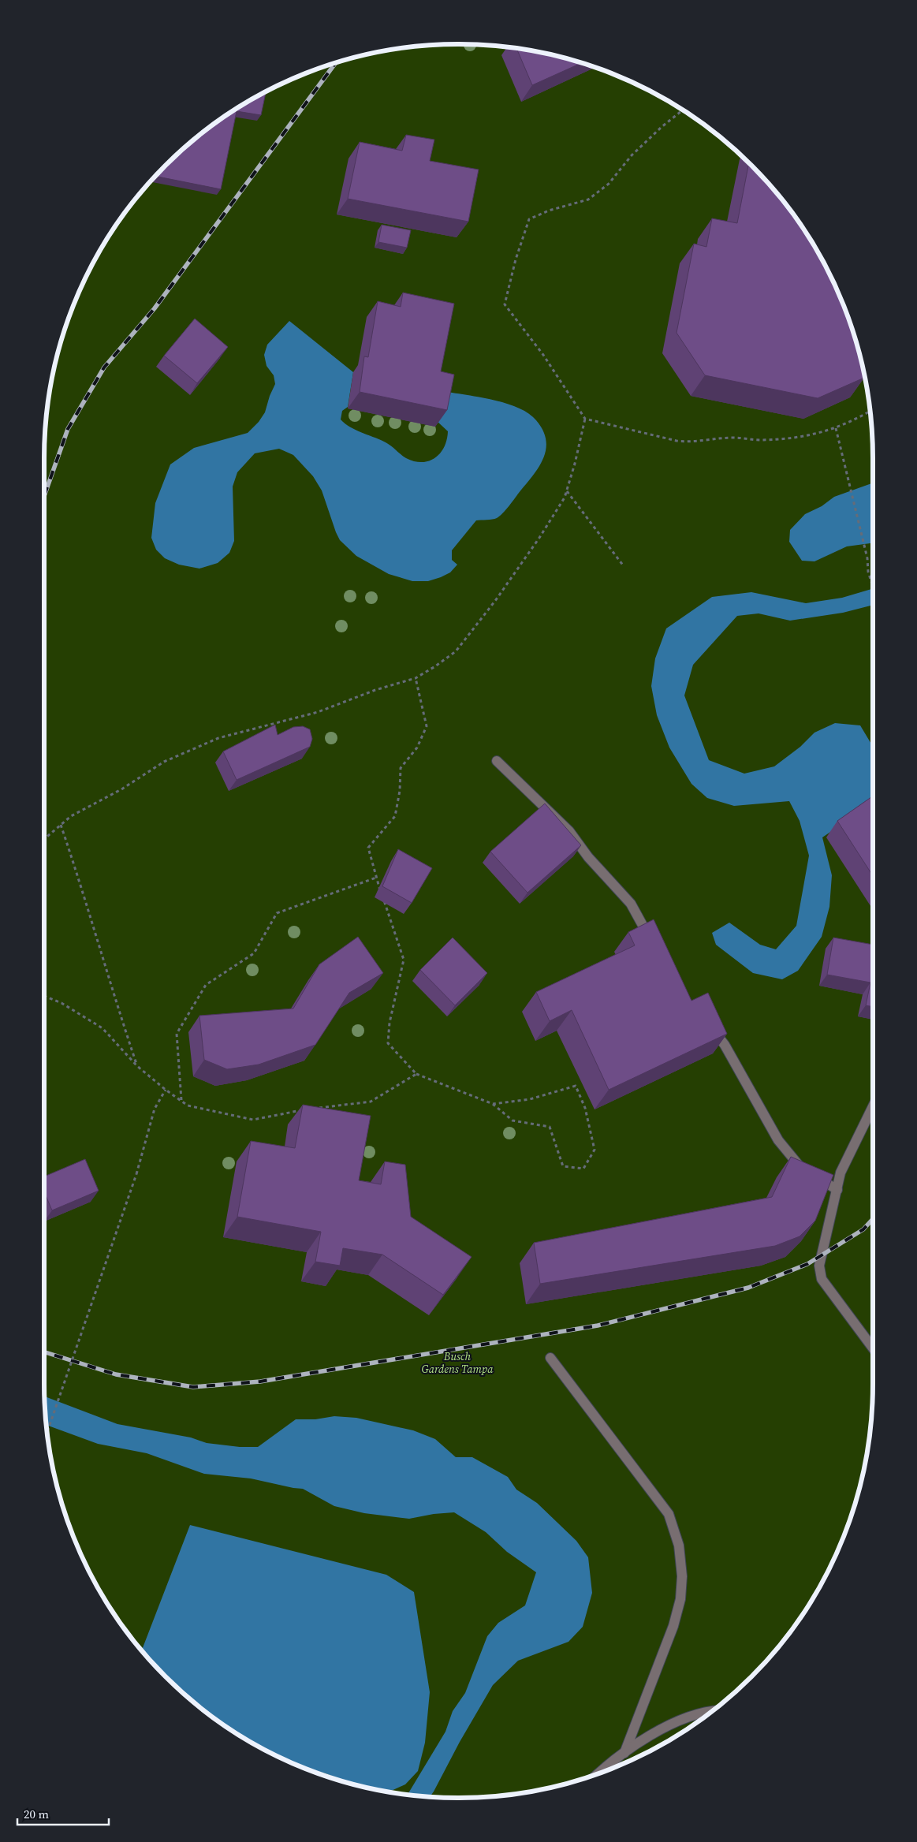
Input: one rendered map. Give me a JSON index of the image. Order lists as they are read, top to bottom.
{
  "parks": ["Busch Gardens Tampa"],
  "scale_bar": "20 m"
}
